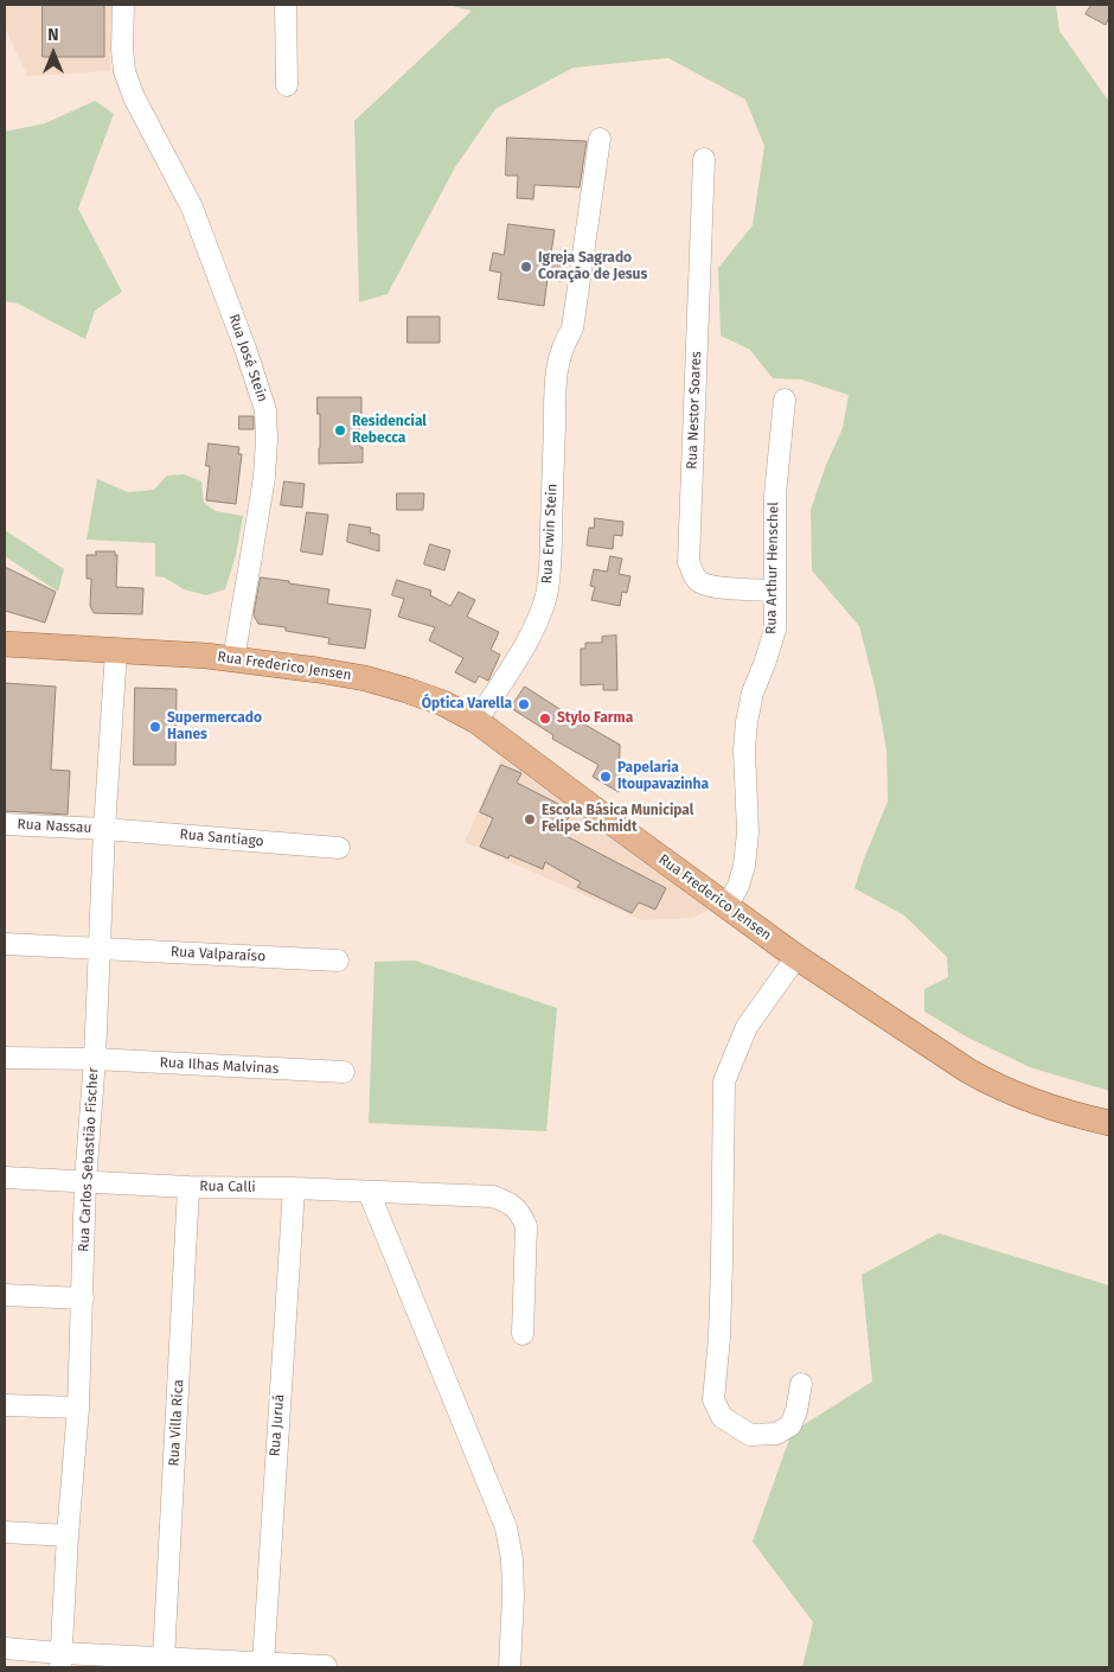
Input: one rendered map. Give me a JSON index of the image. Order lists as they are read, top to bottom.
{
  "streets": {
    "main road": ["Rua Frederico Jensen"],
    "street": [
      "Rua José Stein",
      "Rua Nestor Soares",
      "Rua Erwin Stein",
      "Rua Arthur Henschel",
      "Rua Nassau",
      "Rua Santiago",
      "Rua Valparaíso",
      "Rua Ilhas Malvinas",
      "Rua Carlos Sebastião Fischer",
      "Rua Calli",
      "Rua Villa Rica",
      "Rua Juruá"
    ]
  },
  "crossings": [
    ["Rua José Stein", "Rua Frederico Jensen"],
    ["Rua Nestor Soares", "Rua Arthur Henschel"],
    ["Rua Erwin Stein", "Rua Frederico Jensen"],
    ["Rua Arthur Henschel", "Rua Frederico Jensen"],
    ["Rua Frederico Jensen", "Rua Carlos Sebastião Fischer"],
    ["Rua Nassau", "Rua Santiago"],
    ["Rua Nassau", "Rua Carlos Sebastião Fischer"],
    ["Rua Santiago", "Rua Carlos Sebastião Fischer"],
    ["Rua Valparaíso", "Rua Carlos Sebastião Fischer"],
    ["Rua Ilhas Malvinas", "Rua Carlos Sebastião Fischer"],
    ["Rua Carlos Sebastião Fischer", "Rua Calli"],
    ["Rua Calli", "Rua Villa Rica"],
    ["Rua Calli", "Rua Juruá"]
  ],
  "places": [
    "Igreja Sagrado Coração de Jesus",
    "Residencial Rebecca",
    "Óptica Varella",
    "Stylo Farma",
    "Supermercado Hanes",
    "Papelaria Itoupavazinha",
    "Escola Básica Municipal Felipe Schmidt"
  ],
  "north": "top"
}
